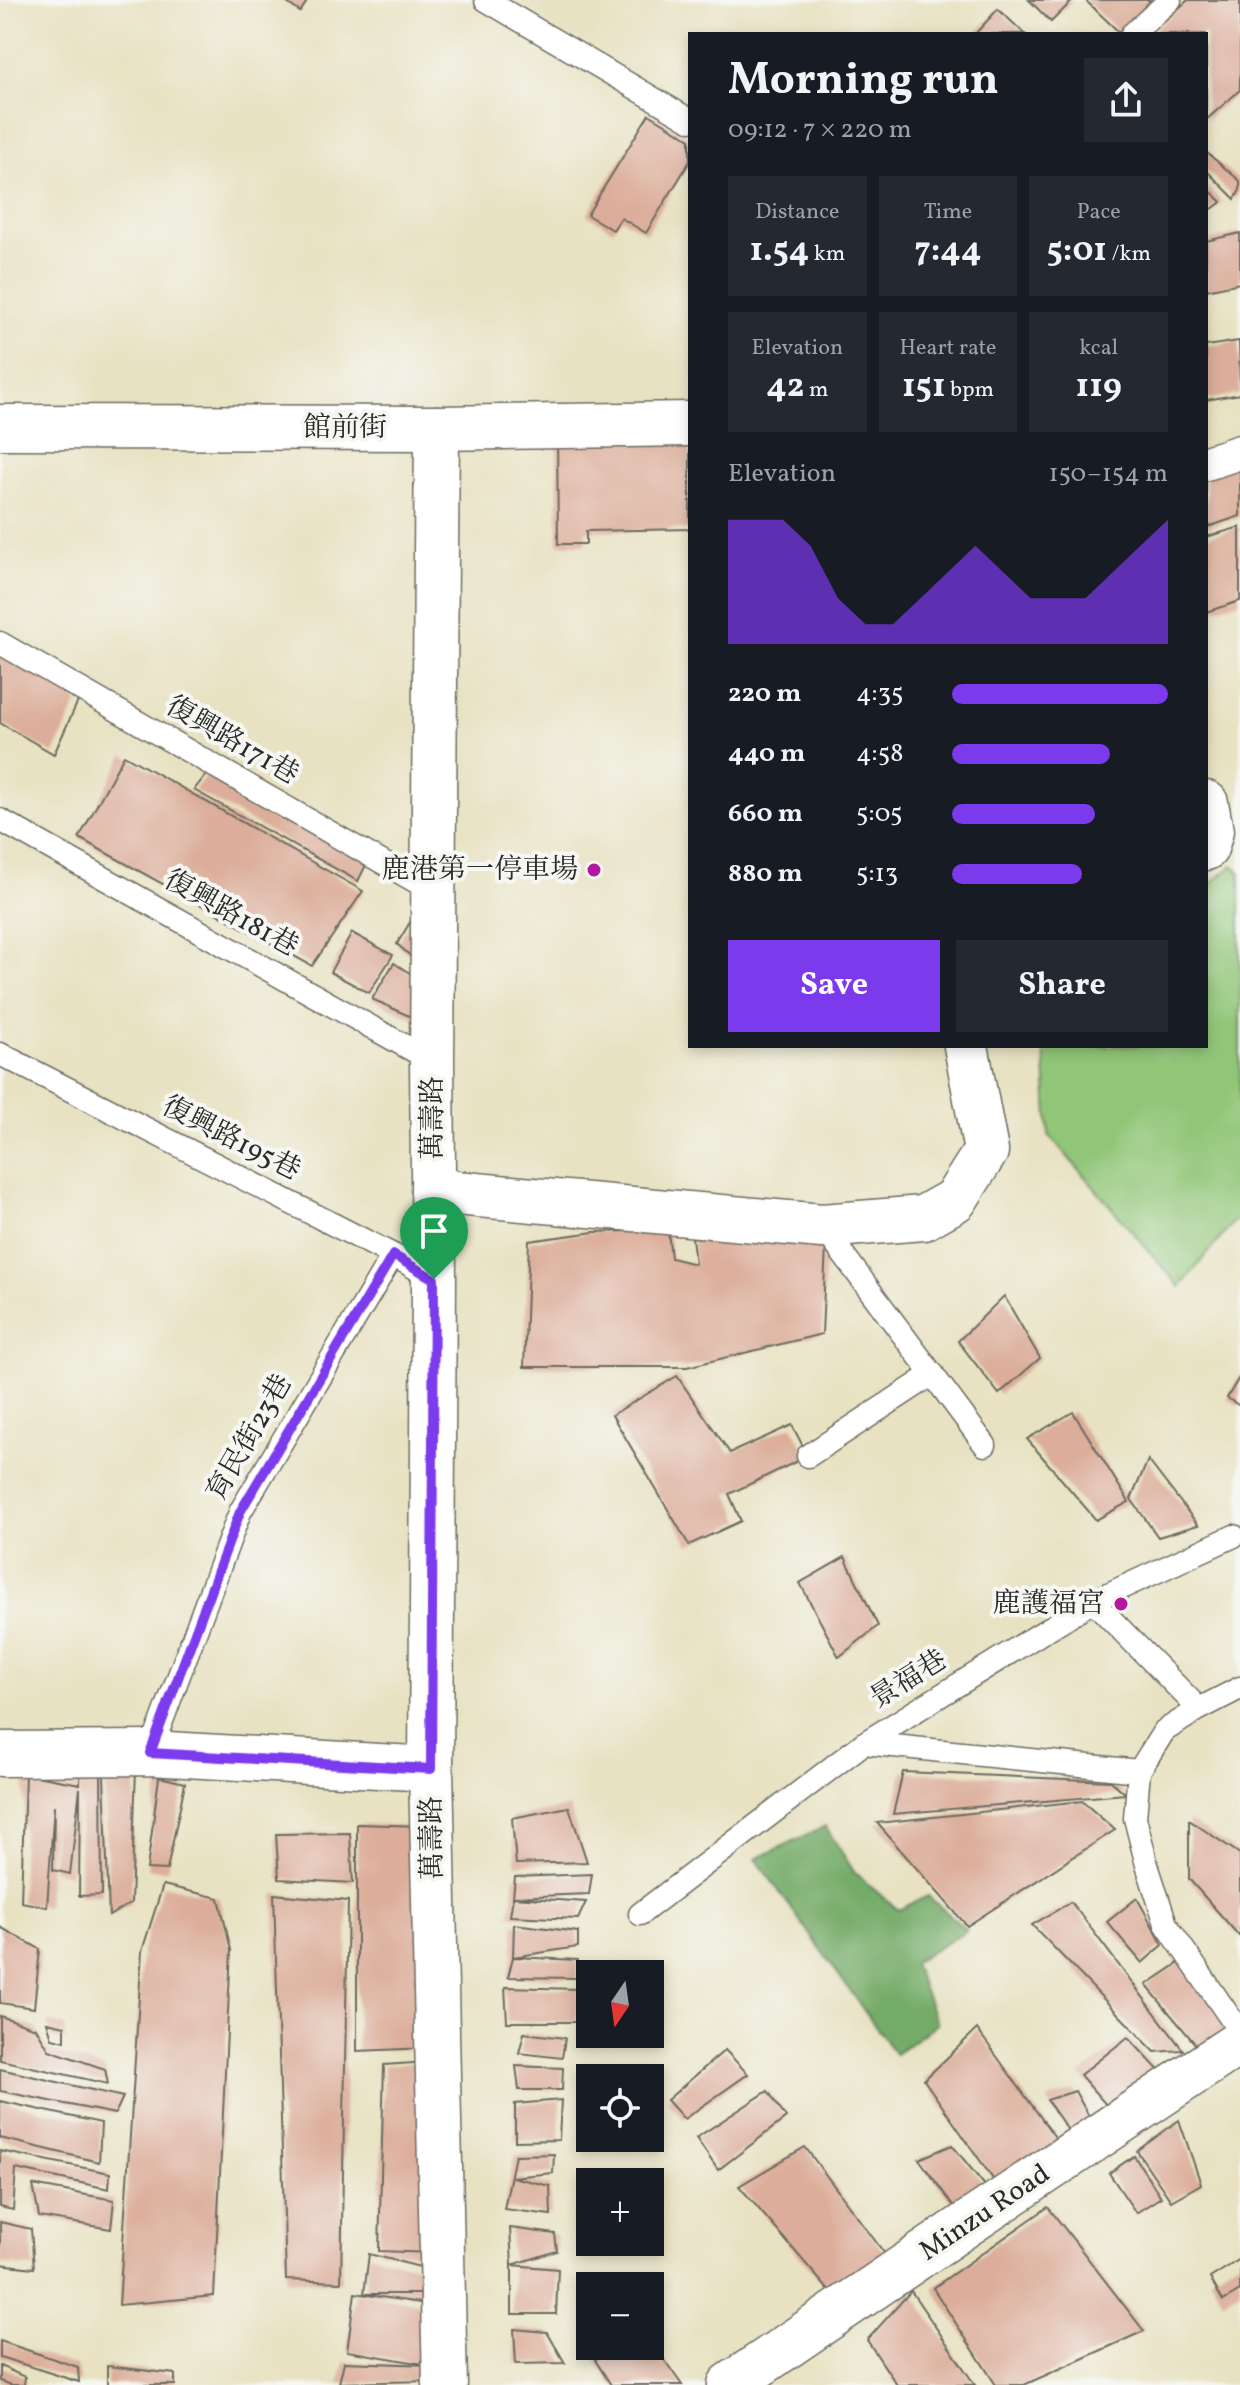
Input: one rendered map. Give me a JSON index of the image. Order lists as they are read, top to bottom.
{
  "streets": {
    "street": ["館前街", "萬壽路", "Minzu Road"],
    "lane": [
      "復興路171巷",
      "復興路181巷",
      "復興路195巷",
      "育民街23巷",
      "景福巷"
    ]
  },
  "crossings": [
    ["館前街", "萬壽路"],
    ["復興路171巷", "萬壽路"],
    ["復興路181巷", "萬壽路"],
    ["萬壽路", "復興路195巷"],
    ["復興路195巷", "育民街23巷"]
  ],
  "places": ["鹿港第一停車場", "鹿護福宮"],
  "north": "bottom",
  "page": {
    "heading": ["Morning run", "09:12 · 7 × 220 m"],
    "stats": [
      ["Distance", "1.54 km"],
      ["Time", "7:44"],
      ["Pace", "5:01 /km"],
      ["Elevation", "42 m"],
      ["Heart rate", "151 bpm"],
      ["kcal", "119"]
    ],
    "chart": ["Elevation", "150–154 m"],
    "list": [
      {
        "name": "220 m",
        "note": "4:35"
      },
      {
        "name": "440 m",
        "note": "4:58"
      },
      {
        "name": "660 m",
        "note": "5:05"
      },
      {
        "name": "880 m",
        "note": "5:13"
      }
    ],
    "buttons": ["Save", "Share"],
    "map_buttons": ["+", "−"]
  }
}
